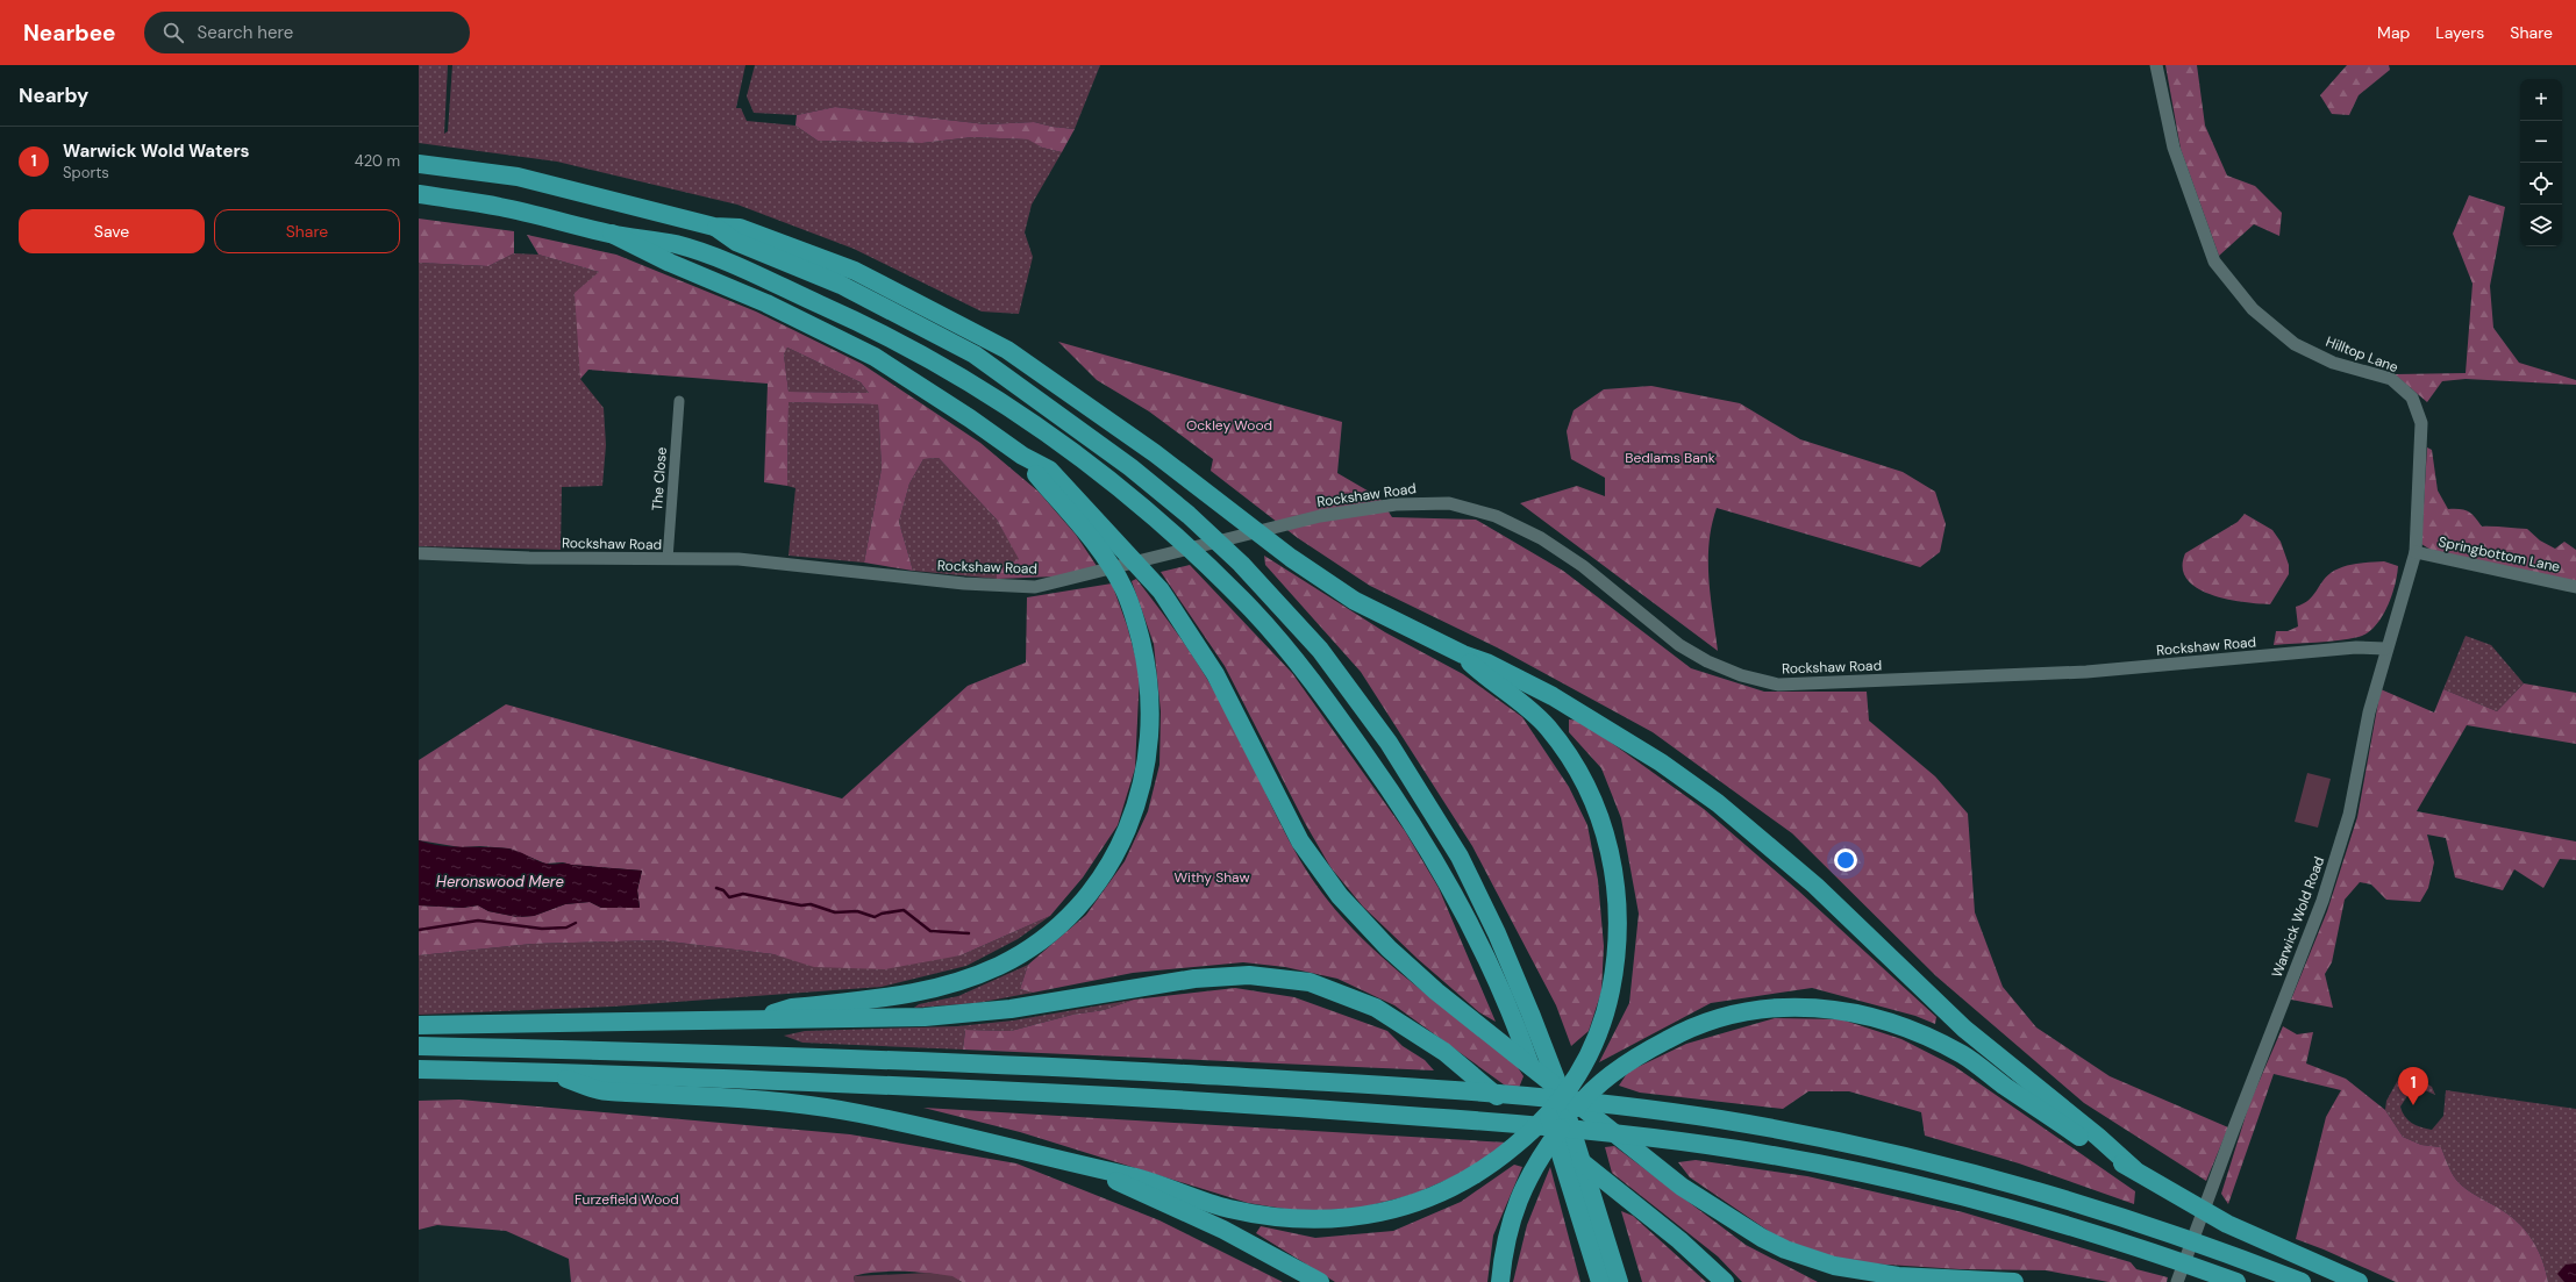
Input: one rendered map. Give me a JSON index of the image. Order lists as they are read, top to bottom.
{
  "streets": {
    "street": [
      "Hilltop Lane",
      "The Close",
      "Rockshaw Road",
      "Springbottom Lane",
      "Warwick Wold Road"
    ]
  },
  "crossings": [
    ["Hilltop Lane", "Springbottom Lane"],
    ["Hilltop Lane", "Warwick Wold Road"],
    ["The Close", "Rockshaw Road"],
    ["Rockshaw Road", "Warwick Wold Road"],
    ["Springbottom Lane", "Warwick Wold Road"]
  ],
  "water": ["Heronswood Mere"],
  "parks": [
    "Ockley Wood",
    "Bedlams Bank",
    "Withy Shaw",
    "Furzefield Wood"
  ],
  "page": {
    "header": "Nearbee",
    "search": "Search here",
    "nav": ["Map", "Layers", "Share"],
    "heading": "Nearby",
    "map_buttons": ["+", "−"],
    "list": [
      {
        "mark": "1",
        "name": "Warwick Wold Waters",
        "note": "Sports",
        "value": "420 m"
      }
    ],
    "buttons": ["Save", "Share"],
    "pins": "1"
  }
}
